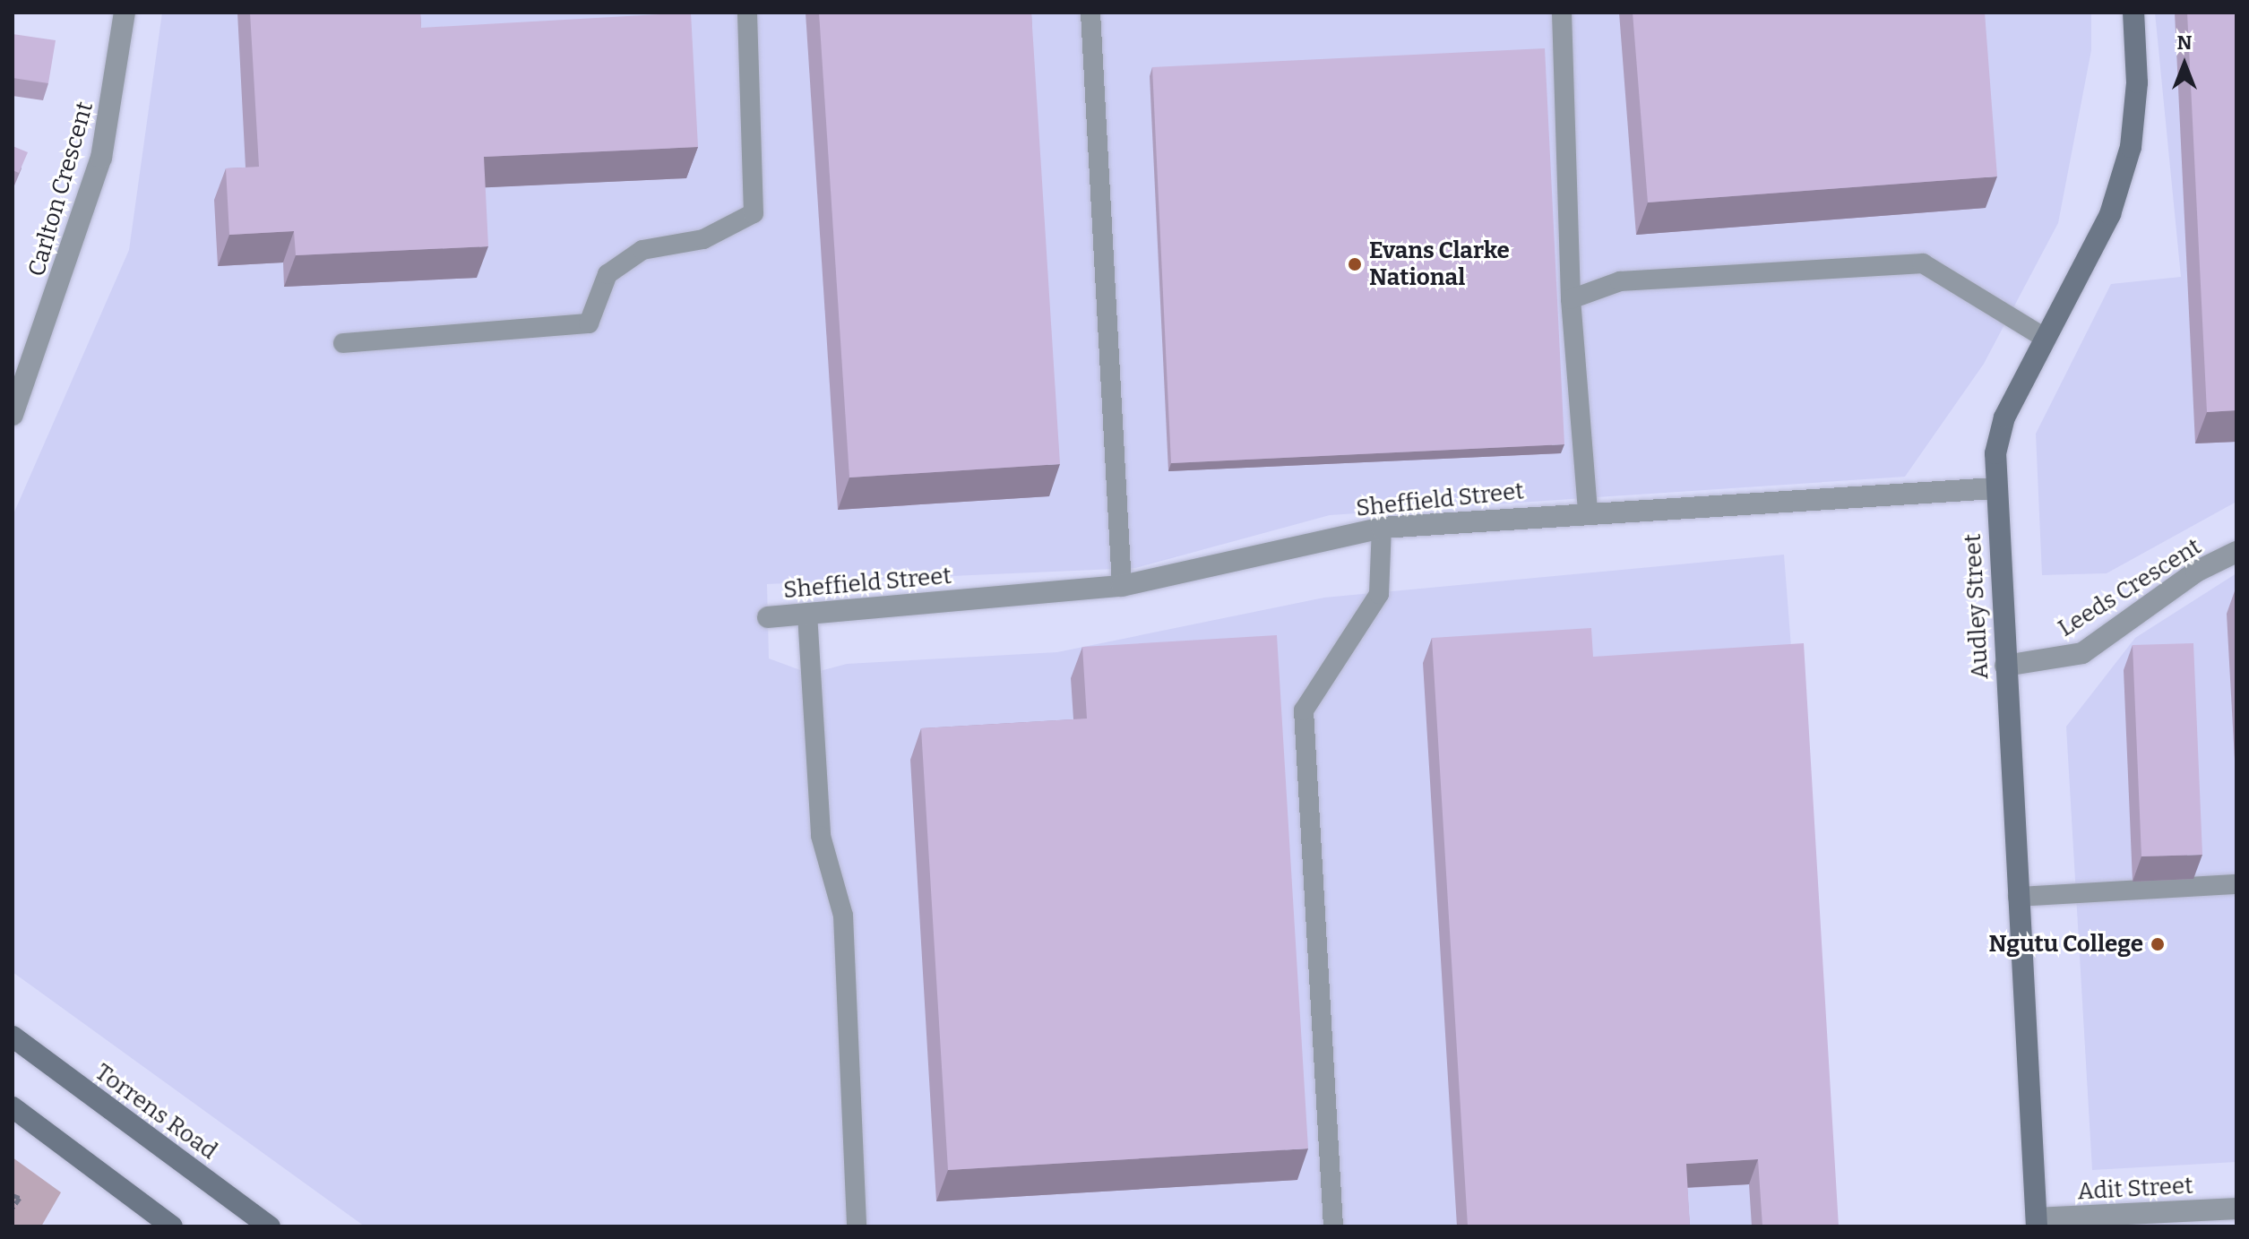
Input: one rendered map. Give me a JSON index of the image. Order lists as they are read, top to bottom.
{
  "streets": {
    "street": [
      "Carlton Crescent",
      "Sheffield Street",
      "Leeds Crescent",
      "Audley Street",
      "Torrens Road",
      "Adit Street"
    ]
  },
  "crossings": [
    ["Sheffield Street", "Audley Street"],
    ["Leeds Crescent", "Audley Street"],
    ["Audley Street", "Adit Street"]
  ],
  "places": ["Evans Clarke National", "Ngutu College"],
  "north": "top"
}
